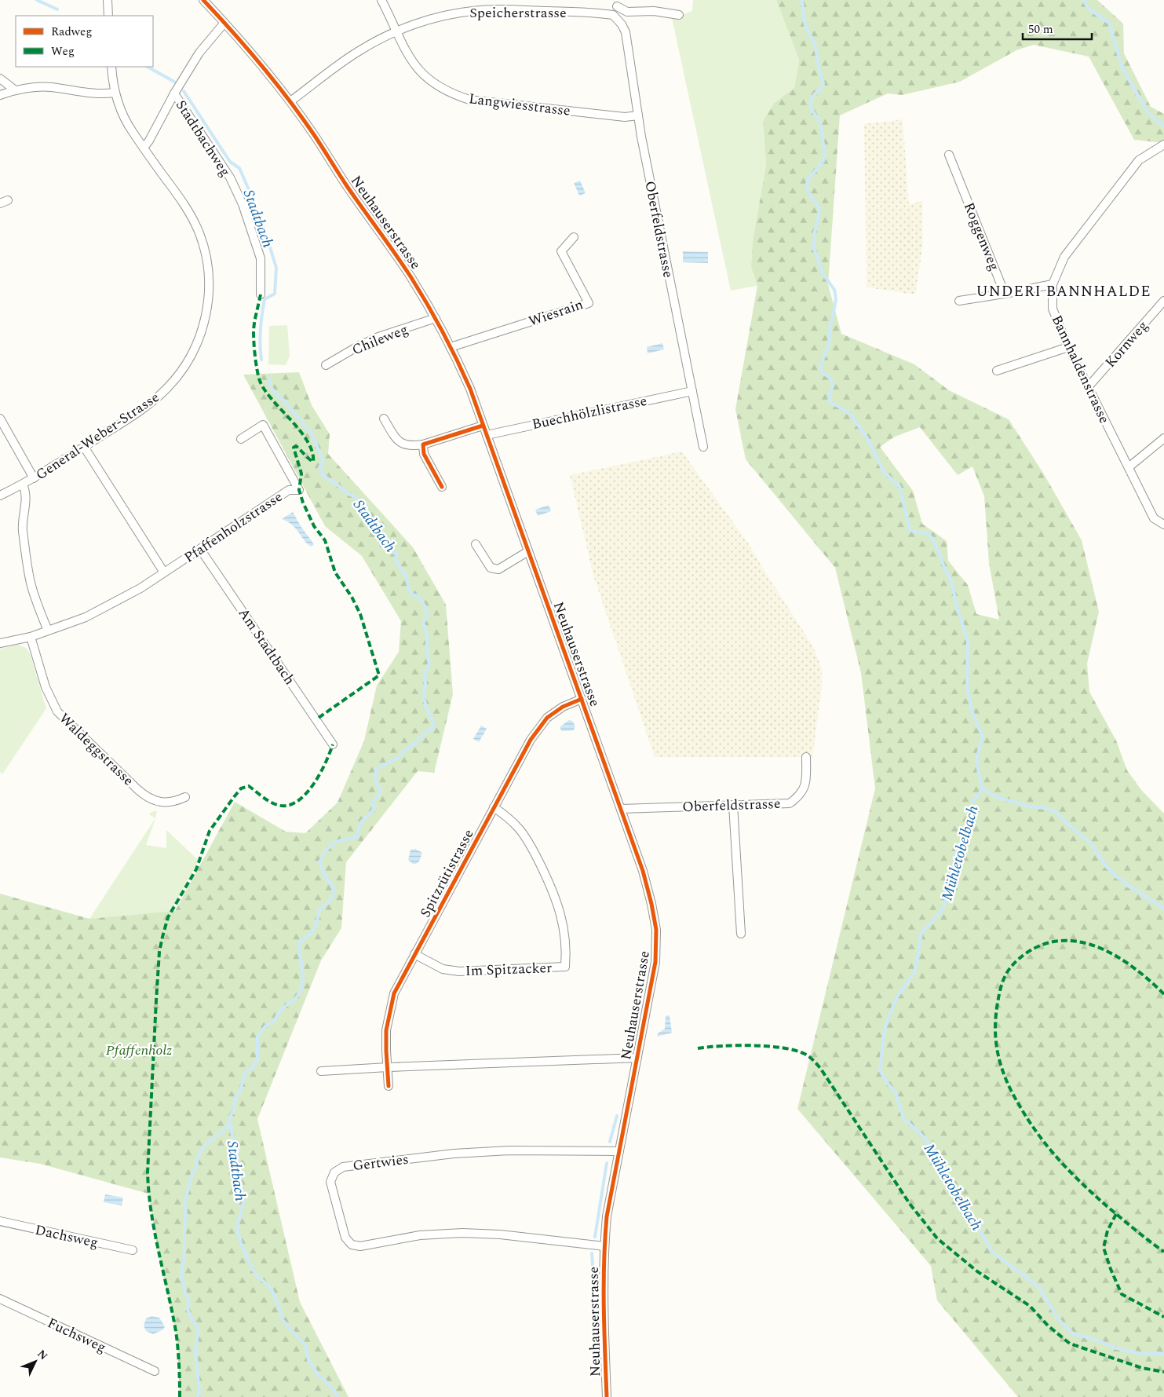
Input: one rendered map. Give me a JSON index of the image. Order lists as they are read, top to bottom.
{
  "streets": {
    "street": [
      "Speicherstrasse",
      "Langwiesstrasse",
      "Stadtbachweg",
      "Neuhauserstrasse",
      "Oberfeldstrasse",
      "Roggenweg",
      "Wiesrain",
      "Chileweg",
      "Kornweg",
      "Bannhaldenstrasse",
      "Buechhölzlistrasse",
      "General-Weber-Strasse",
      "Pfaffenholzstrasse",
      "Am Stadtbach",
      "Waldeggstrasse",
      "Spitzrütistrasse",
      "Im Spitzacker",
      "Gertwies",
      "Dachsweg",
      "Fuchsweg"
    ]
  },
  "crossings": [
    ["Speicherstrasse", "Langwiesstrasse"],
    ["Speicherstrasse", "Neuhauserstrasse"],
    ["Speicherstrasse", "Oberfeldstrasse"],
    ["Langwiesstrasse", "Oberfeldstrasse"],
    ["Neuhauserstrasse", "Oberfeldstrasse"],
    ["Neuhauserstrasse", "Wiesrain"],
    ["Neuhauserstrasse", "Chileweg"],
    ["Neuhauserstrasse", "Buechhölzlistrasse"],
    ["Neuhauserstrasse", "Spitzrütistrasse"],
    ["Neuhauserstrasse", "Gertwies"],
    ["Oberfeldstrasse", "Buechhölzlistrasse"],
    ["Kornweg", "Bannhaldenstrasse"],
    ["Pfaffenholzstrasse", "Am Stadtbach"],
    ["Pfaffenholzstrasse", "Waldeggstrasse"],
    ["Spitzrütistrasse", "Im Spitzacker"]
  ],
  "districts": ["UNDERI BANNHALDE"],
  "water": ["Stadtbach", "Mühletobelbach"],
  "parks": ["Pfaffenholz"],
  "legend": ["Radweg", "Weg"],
  "scale_bar": "50 m",
  "north": "top right"
}
